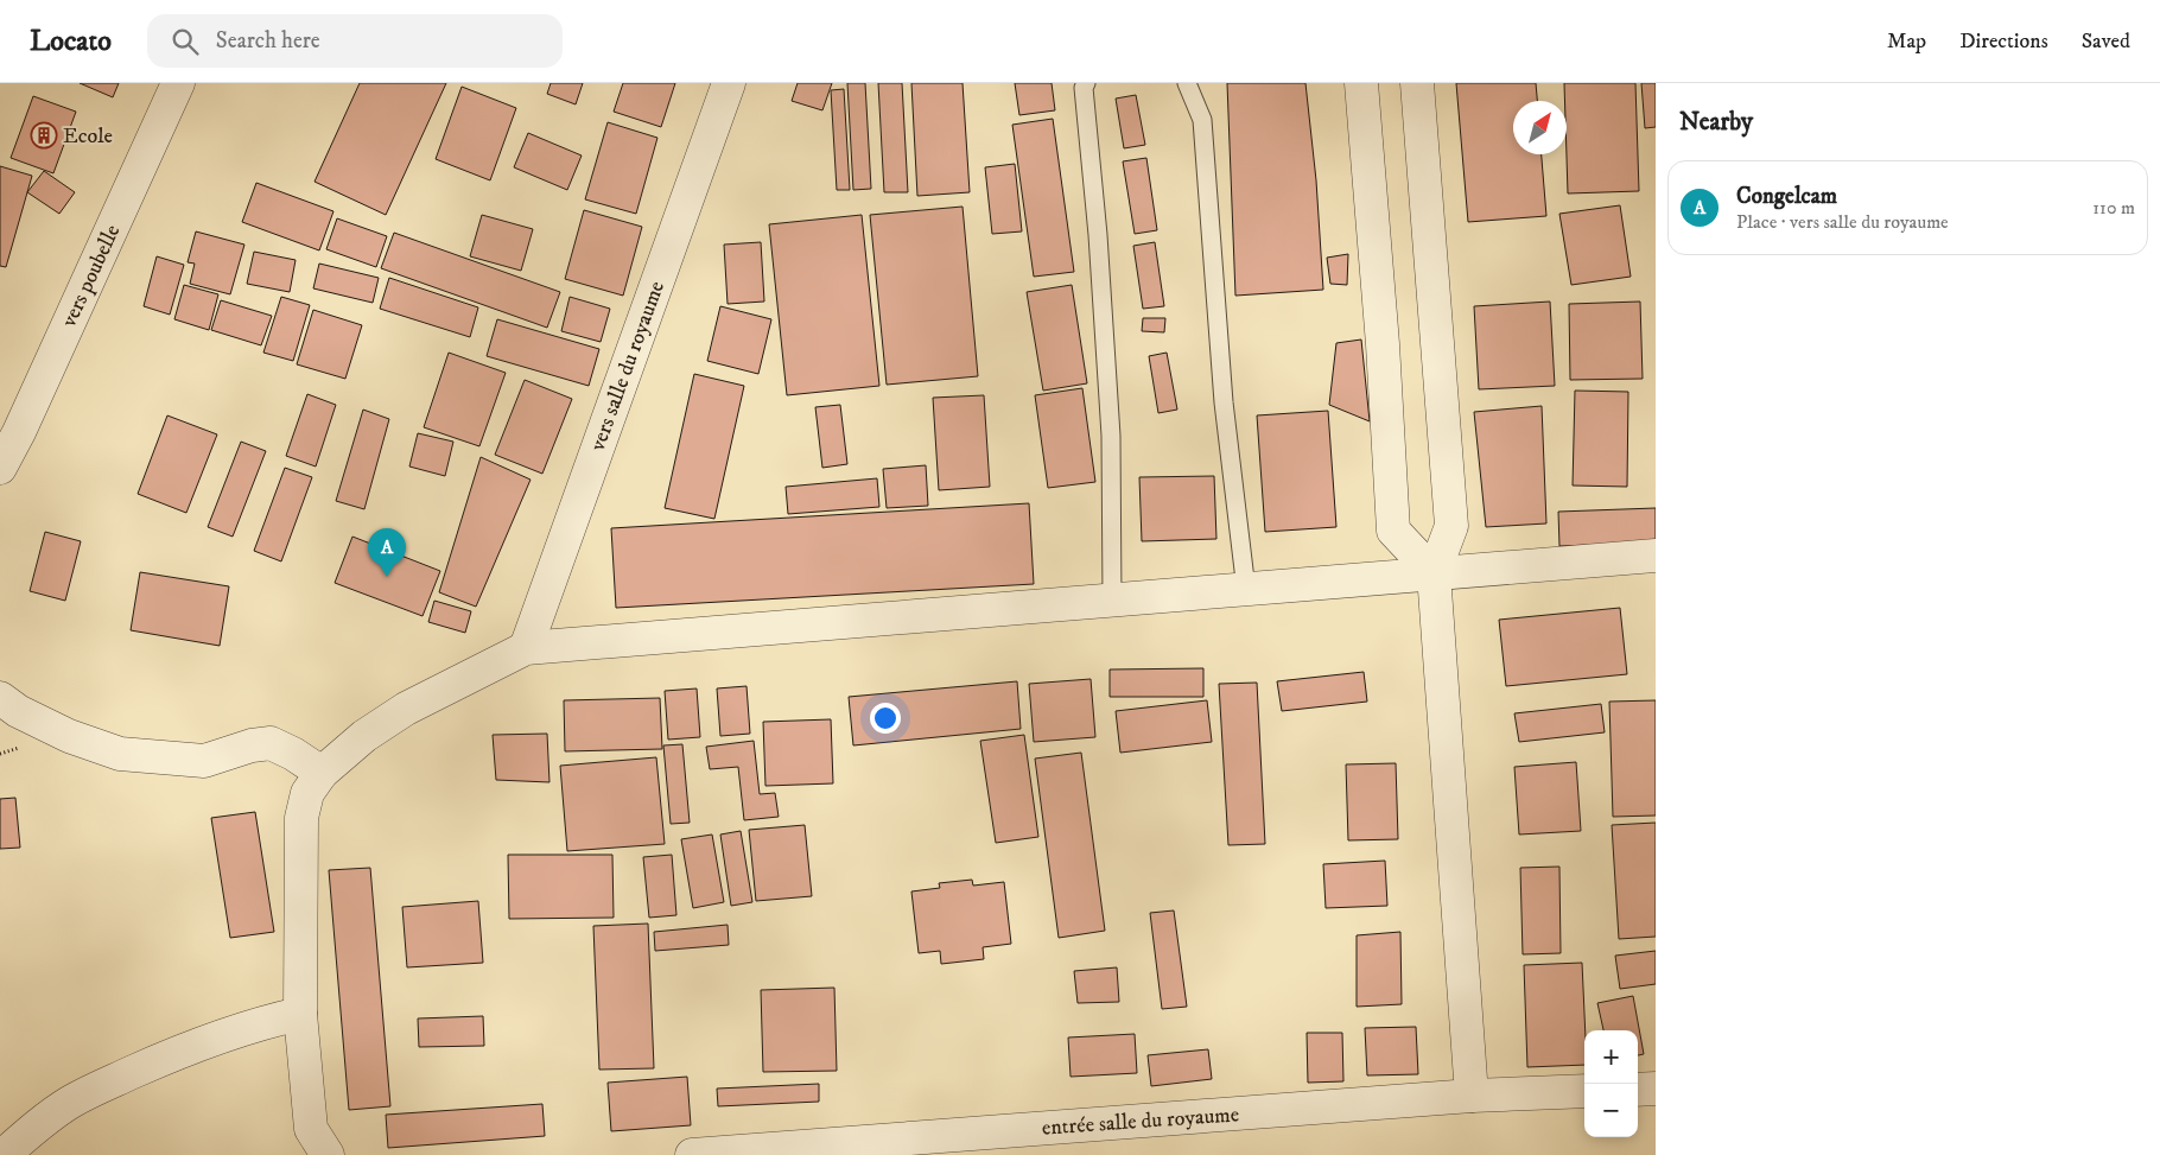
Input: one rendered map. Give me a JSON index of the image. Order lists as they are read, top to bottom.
{
  "streets": {
    "street": ["vers poubelle", "vers salle du royaume", "entrée salle du royaume"]
  },
  "places": {
    "building": ["Ecole"]
  },
  "north": "top right",
  "page": {
    "header": "Locato",
    "search": "Search here",
    "nav": ["Map", "Directions", "Saved"],
    "heading": "Nearby",
    "list": [
      {
        "mark": "A",
        "name": "Congelcam",
        "note": "Place · vers salle du royaume",
        "value": "110 m"
      }
    ],
    "pins": "A",
    "map_buttons": ["+", "−"]
  }
}
